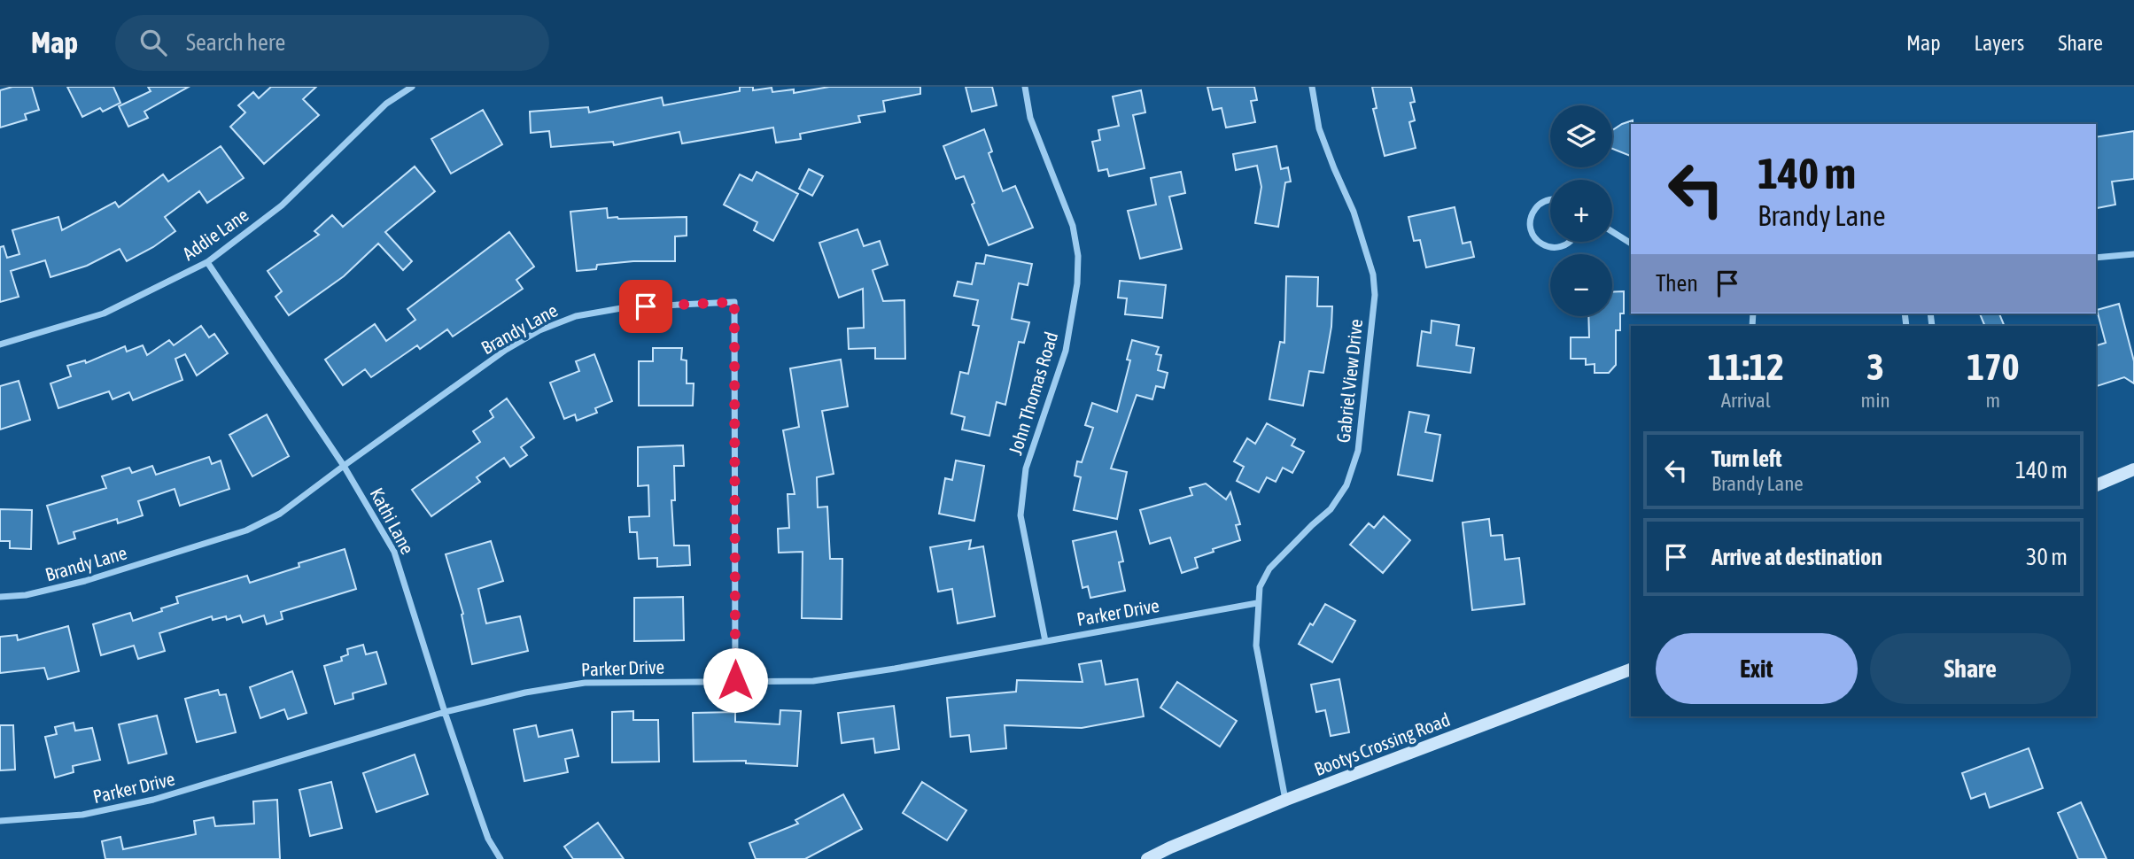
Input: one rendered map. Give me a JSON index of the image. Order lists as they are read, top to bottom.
{
  "streets": {
    "street": [
      "Addie Lane",
      "Brandy Lane",
      "Gabriel View Drive",
      "John Thomas Road",
      "Kathi Lane",
      "Parker Drive",
      "Bootys Crossing Road"
    ]
  },
  "crossings": [
    ["Addie Lane", "Kathi Lane"],
    ["Brandy Lane", "Kathi Lane"],
    ["Brandy Lane", "Parker Drive"],
    ["Gabriel View Drive", "Parker Drive"],
    ["Gabriel View Drive", "Bootys Crossing Road"],
    ["John Thomas Road", "Parker Drive"],
    ["Kathi Lane", "Parker Drive"]
  ],
  "page": {
    "header": "Map",
    "search": "Search here",
    "nav": ["Map", "Layers", "Share"],
    "map_buttons": ["+", "−"],
    "turn": ["140 m", "Brandy Lane"],
    "then": "Then",
    "eta": [
      "11:12",
      "Arrival",
      "3",
      "min",
      "170",
      "m"
    ],
    "list": [
      {
        "name": "Turn left",
        "note": "Brandy Lane",
        "value": "140 m"
      },
      {
        "name": "Arrive at destination",
        "value": "30 m"
      }
    ],
    "buttons": ["Exit", "Share"]
  }
}
